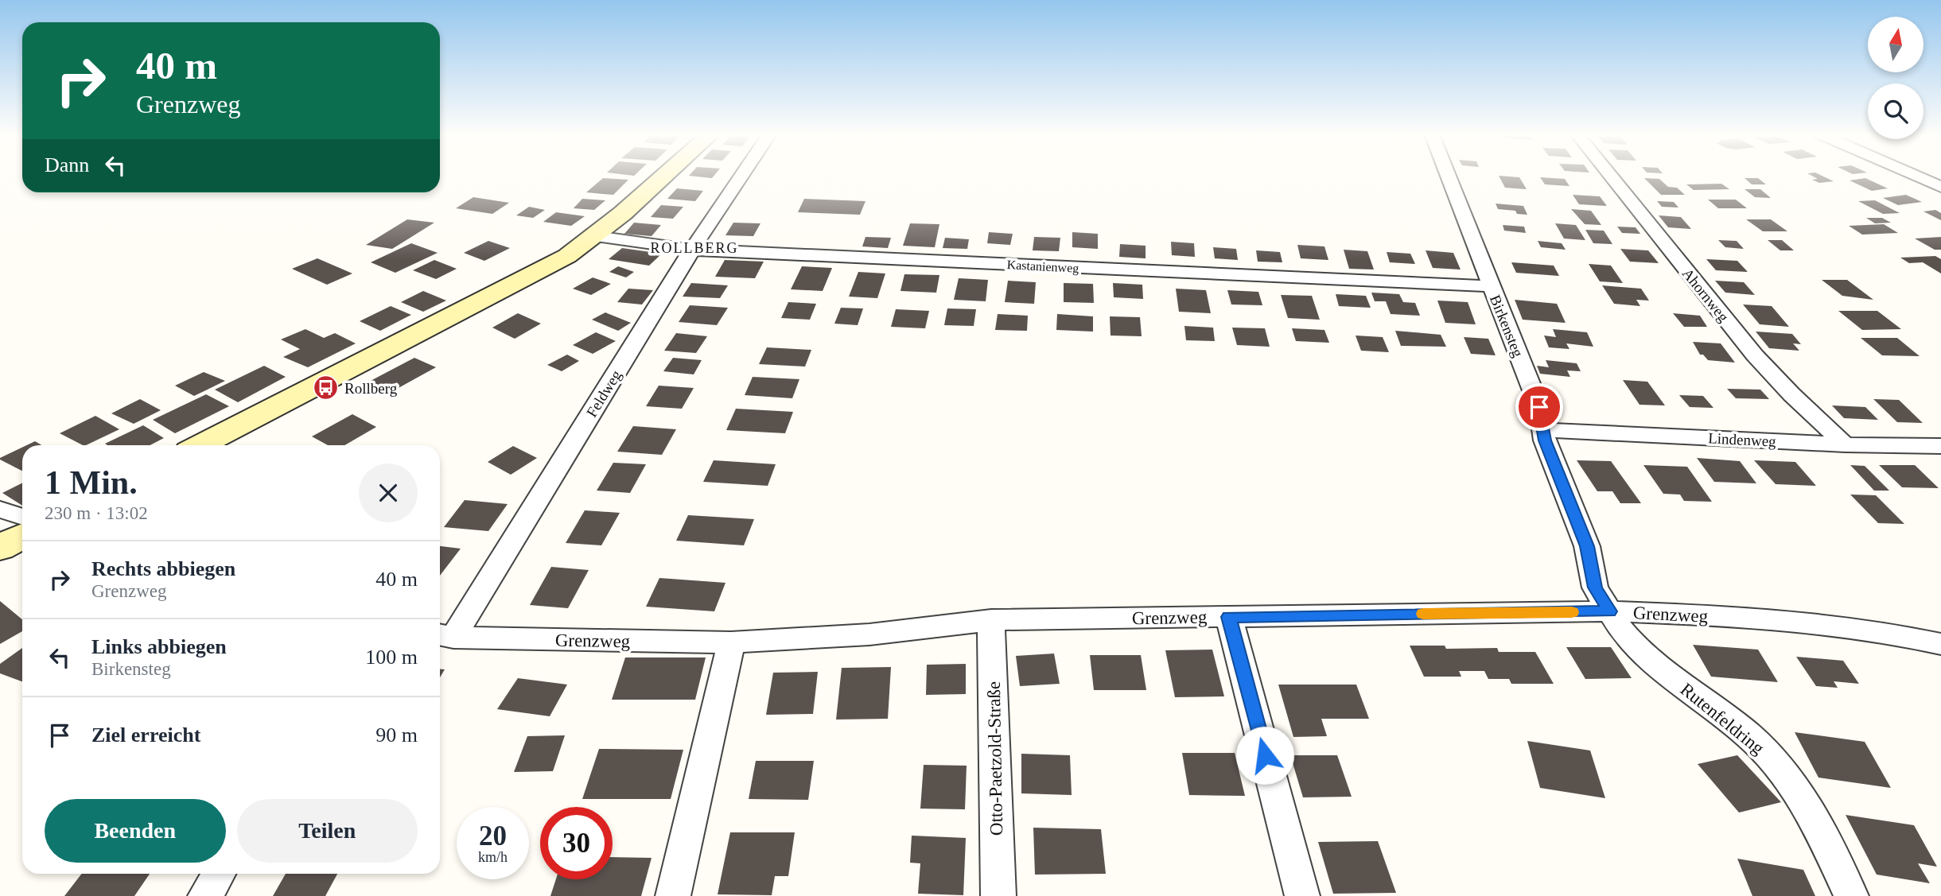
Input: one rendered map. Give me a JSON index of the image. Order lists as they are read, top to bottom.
{
  "streets": {
    "street": [
      "Kastanienweg",
      "Ahornweg",
      "Birkensteg",
      "Feldweg",
      "Lindenweg",
      "Grenzweg",
      "Rutenfeldring",
      "Otto-Paetzold-Straße"
    ]
  },
  "crossings": [
    ["Kastanienweg", "Birkensteg"],
    ["Kastanienweg", "Feldweg"],
    ["Ahornweg", "Lindenweg"],
    ["Birkensteg", "Lindenweg"],
    ["Birkensteg", "Grenzweg"],
    ["Birkensteg", "Rutenfeldring"],
    ["Feldweg", "Grenzweg"],
    ["Grenzweg", "Rutenfeldring"],
    ["Grenzweg", "Otto-Paetzold-Straße"]
  ],
  "districts": ["ROLLBERG"],
  "places": {
    "bus stop": ["Rollberg"]
  },
  "north": "top",
  "page": {
    "turn": ["40 m", "Grenzweg"],
    "then": "Dann",
    "heading": ["1 Min.", "230 m · 13:02"],
    "list": [
      {
        "name": "Rechts abbiegen",
        "note": "Grenzweg",
        "value": "40 m"
      },
      {
        "name": "Links abbiegen",
        "note": "Birkensteg",
        "value": "100 m"
      },
      {
        "name": "Ziel erreicht",
        "value": "90 m"
      }
    ],
    "buttons": ["Beenden", "Teilen"],
    "speed": "20 km/h",
    "limit": "30"
  }
}
